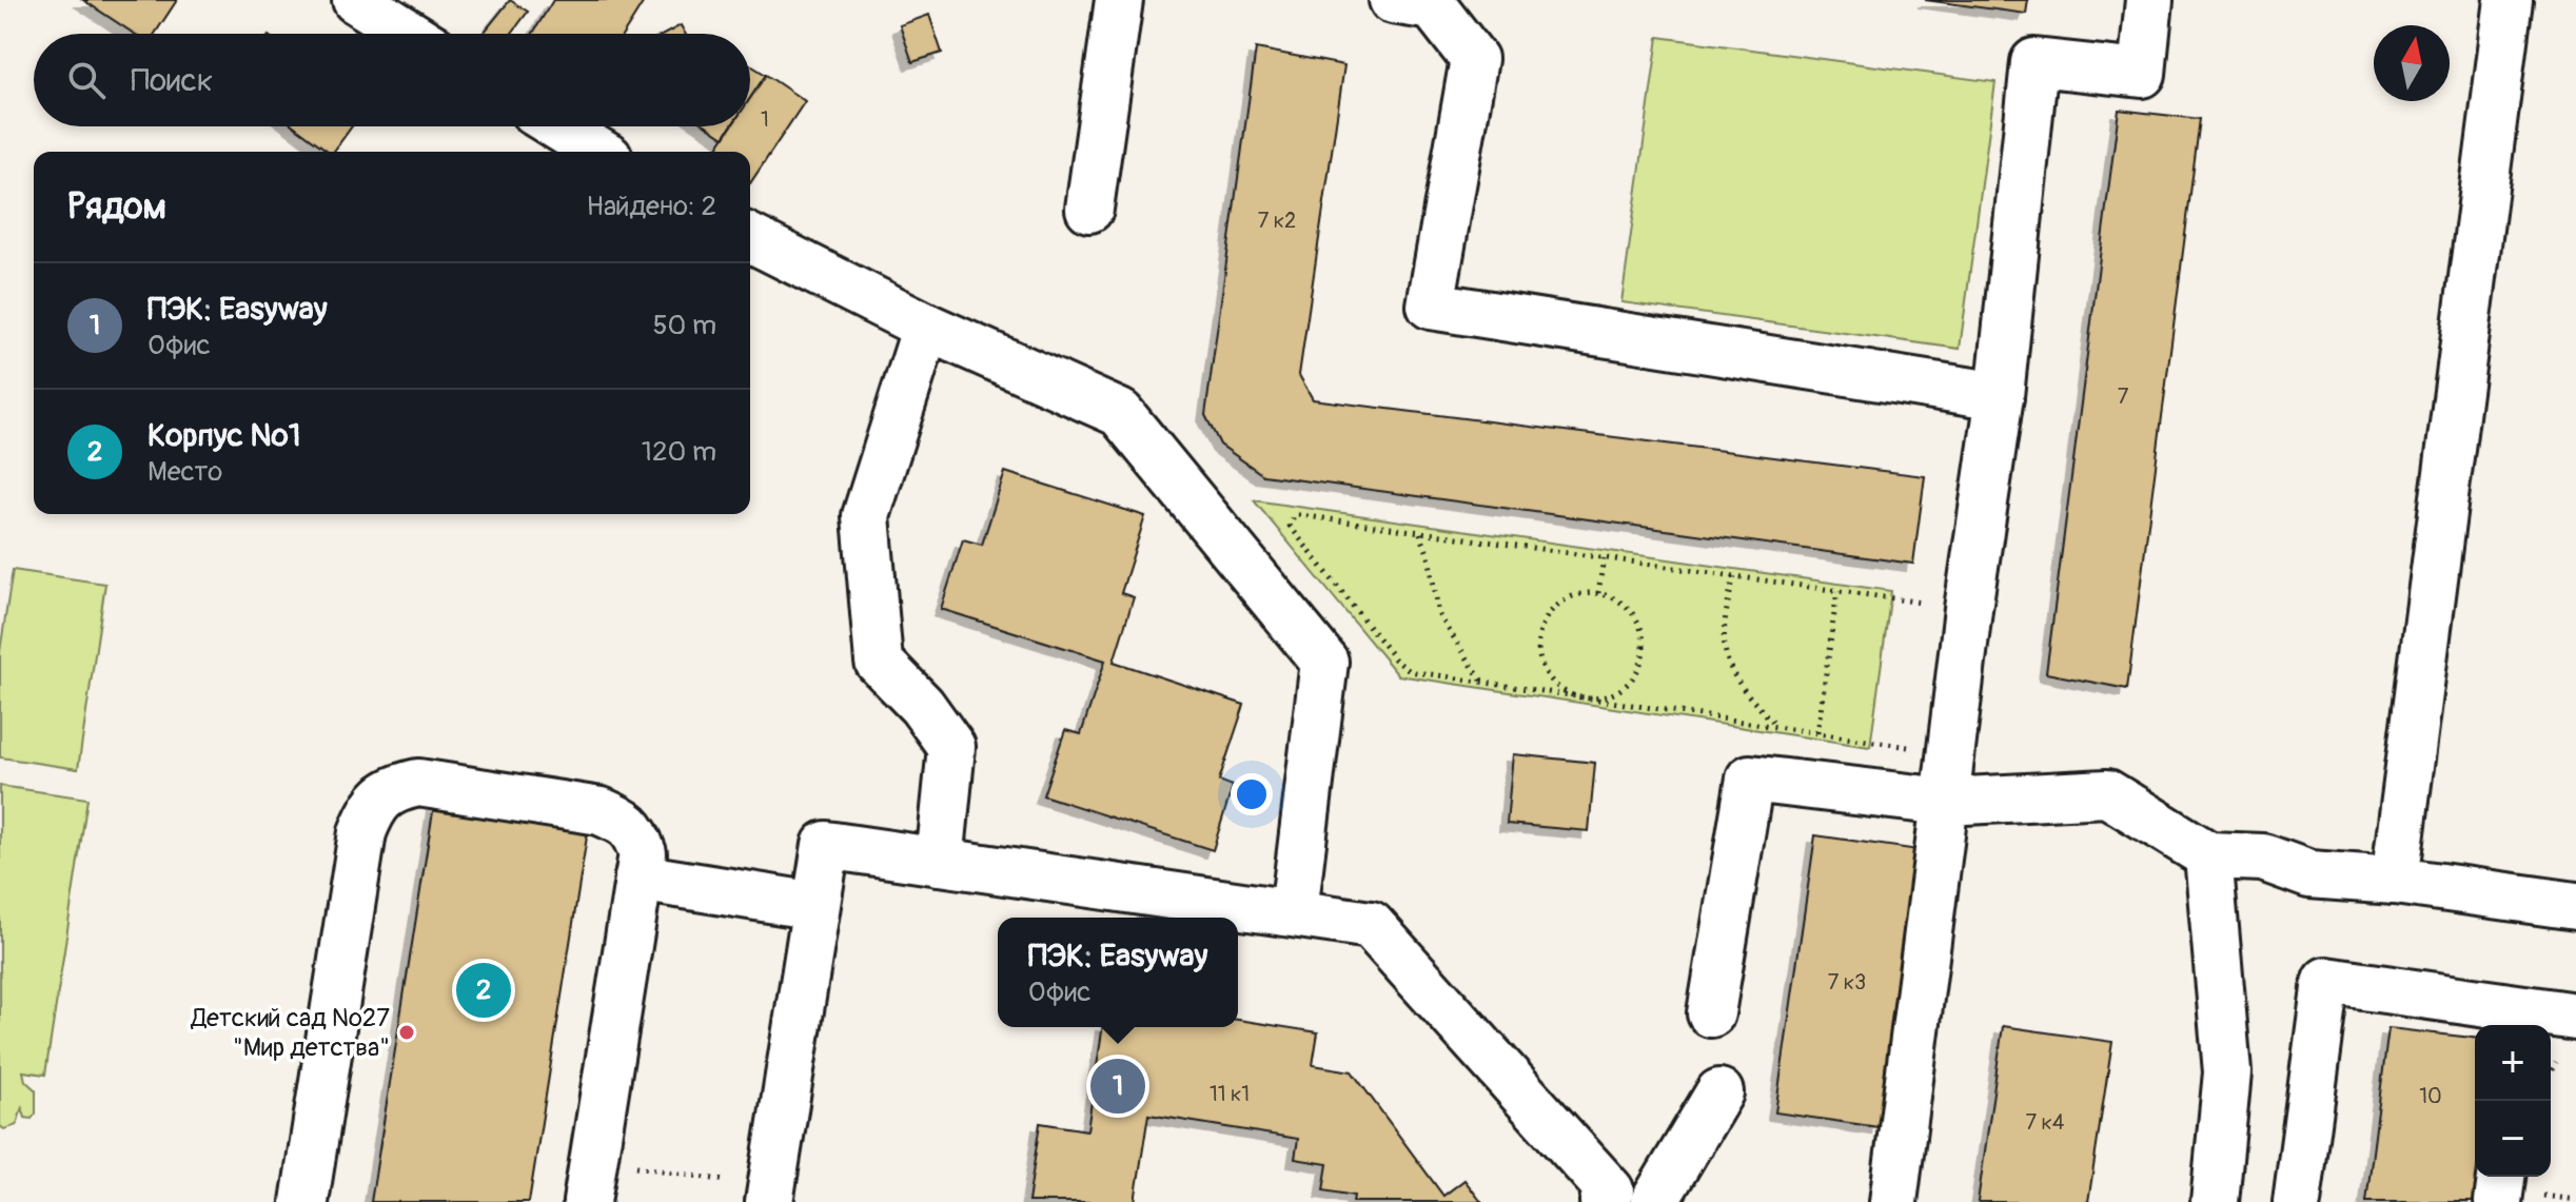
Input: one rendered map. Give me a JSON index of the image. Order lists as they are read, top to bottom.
{
  "places": ["Детский сад №27 \"Мир детства\""],
  "house_numbers": [
    "1",
    "7 к2",
    "7",
    "7 к3",
    "11 к1",
    "10",
    "7 к4"
  ],
  "north": "top",
  "page": {
    "search": "Поиск",
    "heading": ["Рядом", "Найдено: 2"],
    "list": [
      {
        "mark": "1",
        "name": "ПЭК: Easyway",
        "note": "Офис",
        "value": "50 m"
      },
      {
        "mark": "2",
        "name": "Корпус №1",
        "note": "Место",
        "value": "120 m"
      }
    ],
    "popup": ["ПЭК: Easyway", "Офис"],
    "pins": ["2", "1"],
    "map_buttons": ["+", "−"]
  }
}
